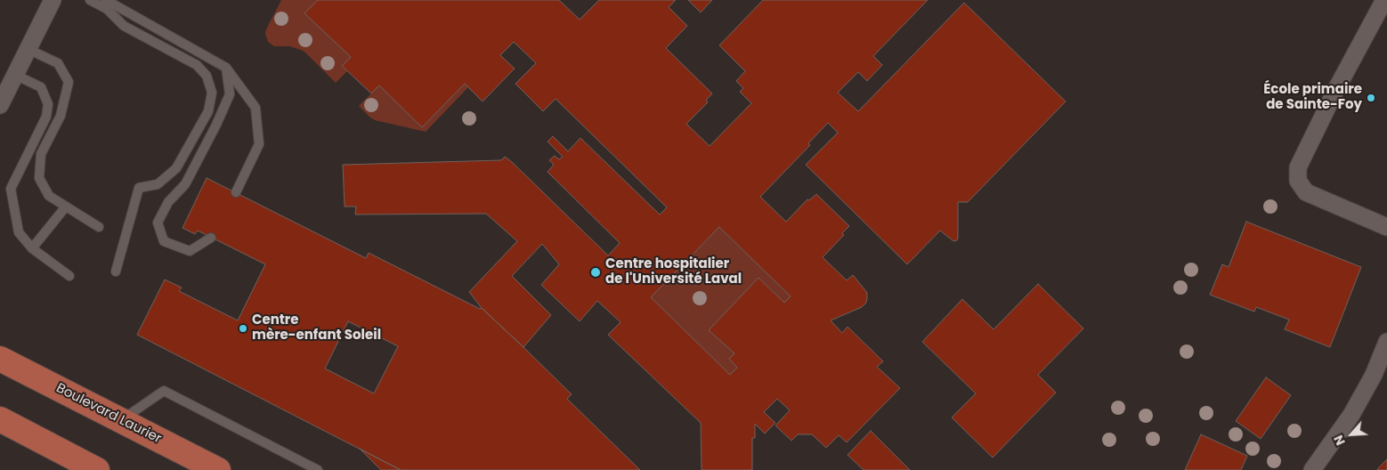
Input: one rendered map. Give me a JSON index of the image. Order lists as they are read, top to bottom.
{
  "streets": {
    "main road": ["Boulevard Laurier"]
  },
  "places": ["École primaire de Sainte-Foy", "Centre hospitalier de l'Université Laval", "Centre mère-enfant Soleil"],
  "north": "bottom left"
}
